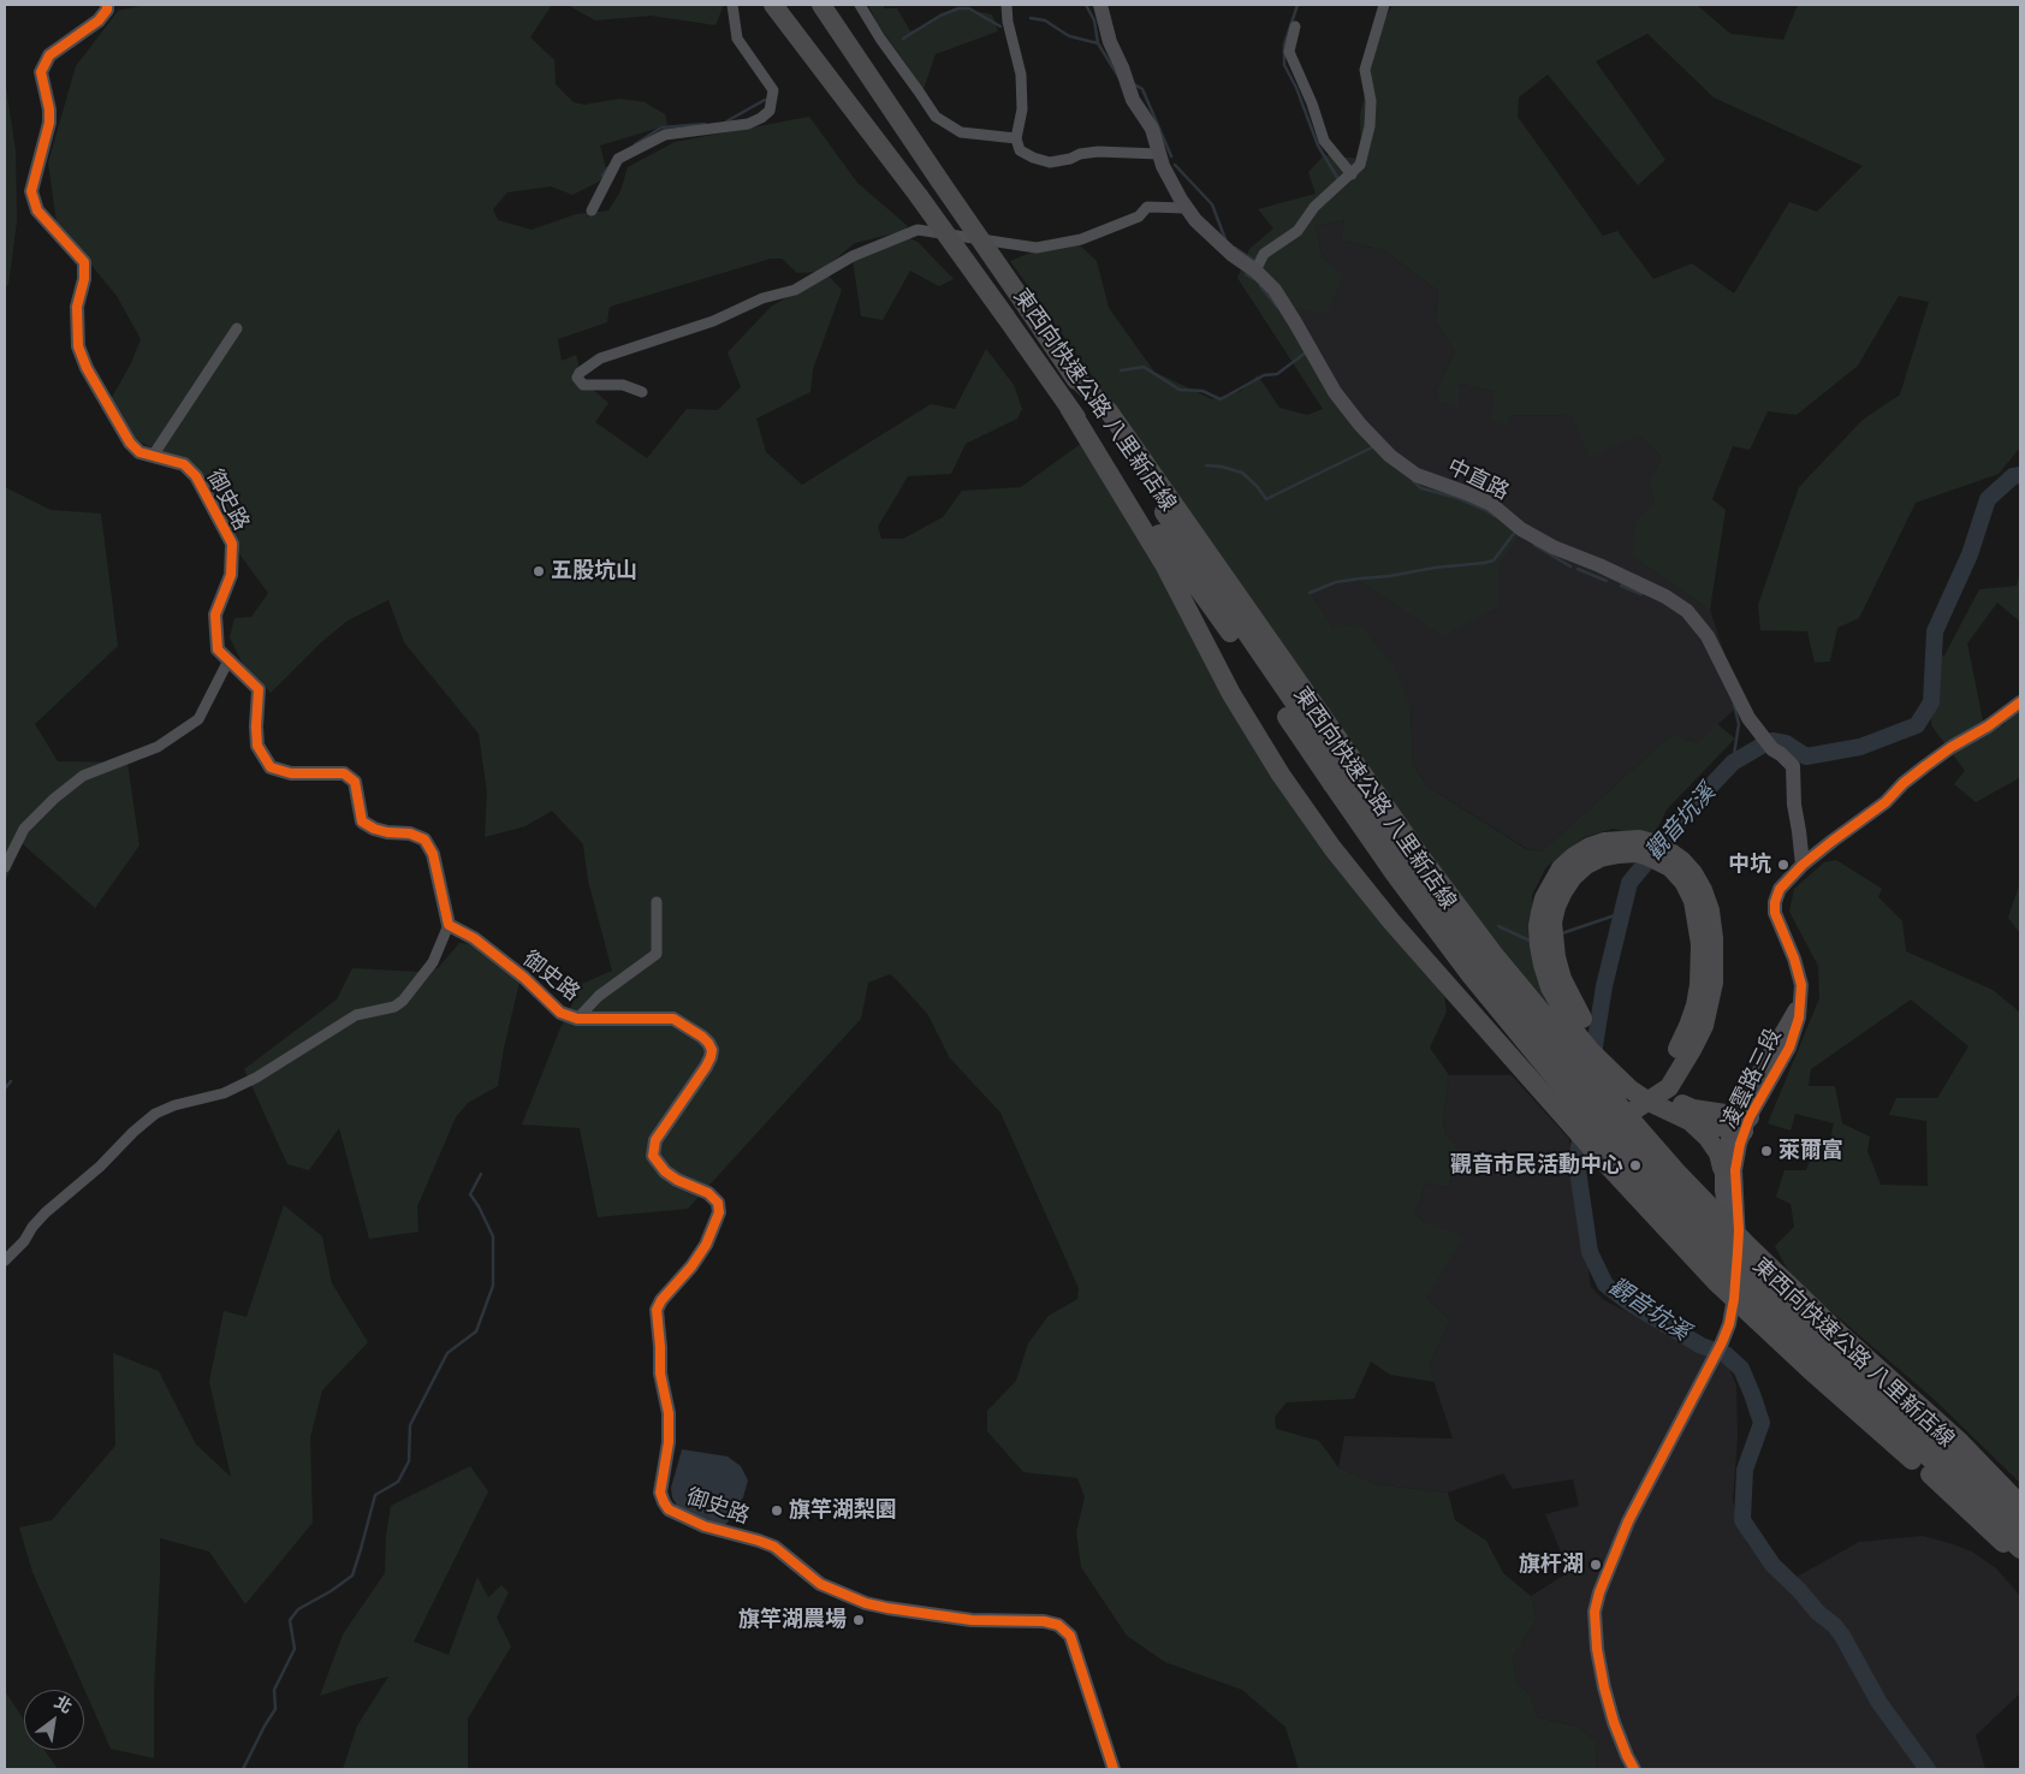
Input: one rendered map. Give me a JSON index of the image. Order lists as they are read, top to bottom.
{
  "streets": {
    "highway": ["東西向快速公路 八里新店線"],
    "street": ["中直路", "御史路", "凌雲路三段"]
  },
  "crossings": [
    ["中直路", "凌雲路三段"]
  ],
  "water": ["觀音坑溪"],
  "places": [
    "五股坑山",
    "中坑",
    "萊爾富",
    "觀音市民活動中心",
    "旗竿湖梨園",
    "旗杆湖",
    "旗竿湖農場"
  ],
  "north": "top right"
}
